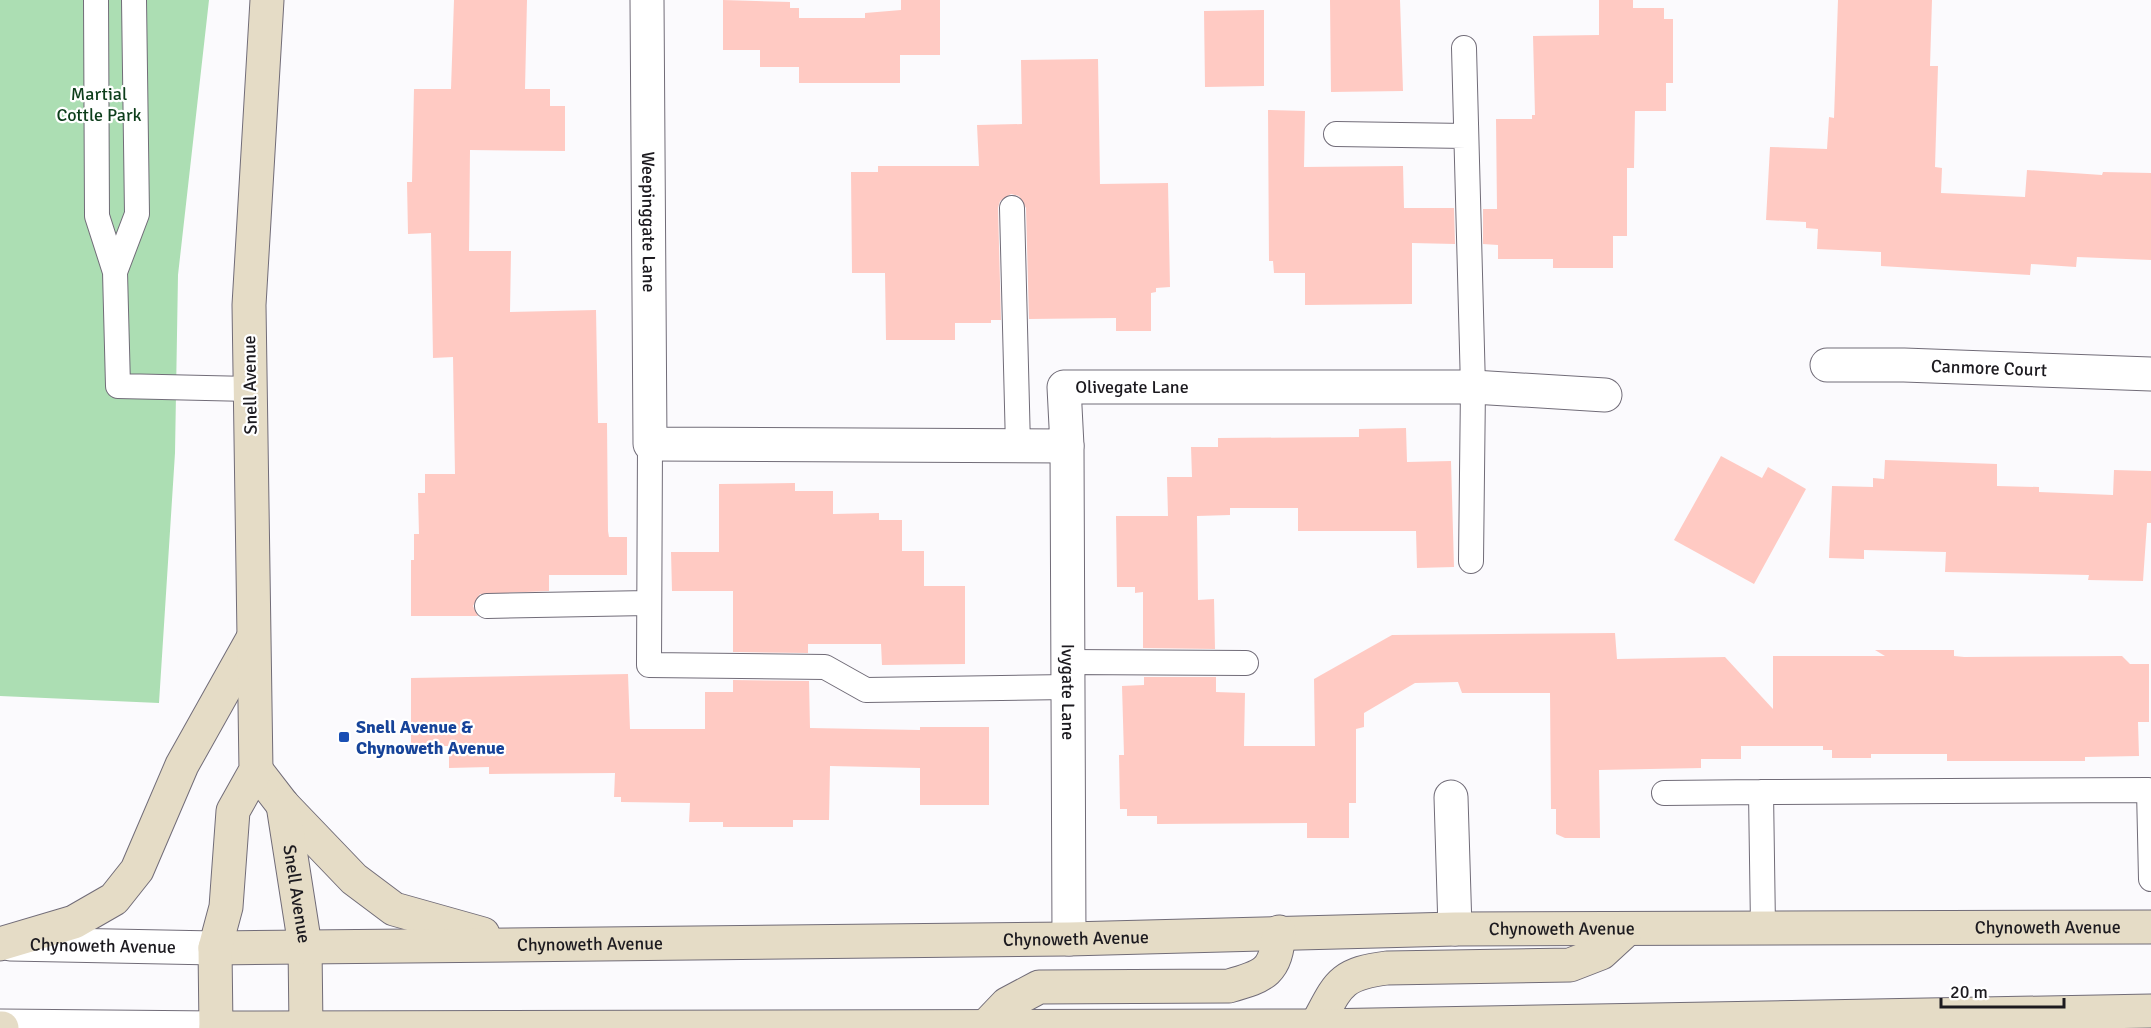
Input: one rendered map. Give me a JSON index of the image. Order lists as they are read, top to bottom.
{
  "streets": {
    "street": [
      "Weepinggate Lane",
      "Canmore Court",
      "Snell Avenue",
      "Olivegate Lane",
      "Ivygate Lane",
      "Chynoweth Avenue"
    ]
  },
  "crossings": [
    ["Snell Avenue", "Chynoweth Avenue"],
    ["Olivegate Lane", "Ivygate Lane"],
    ["Ivygate Lane", "Chynoweth Avenue"]
  ],
  "parks": ["Martial Cottle Park"],
  "places": {
    "transit": ["Snell Avenue & Chynoweth Avenue"]
  },
  "scale_bar": "20 m"
}
